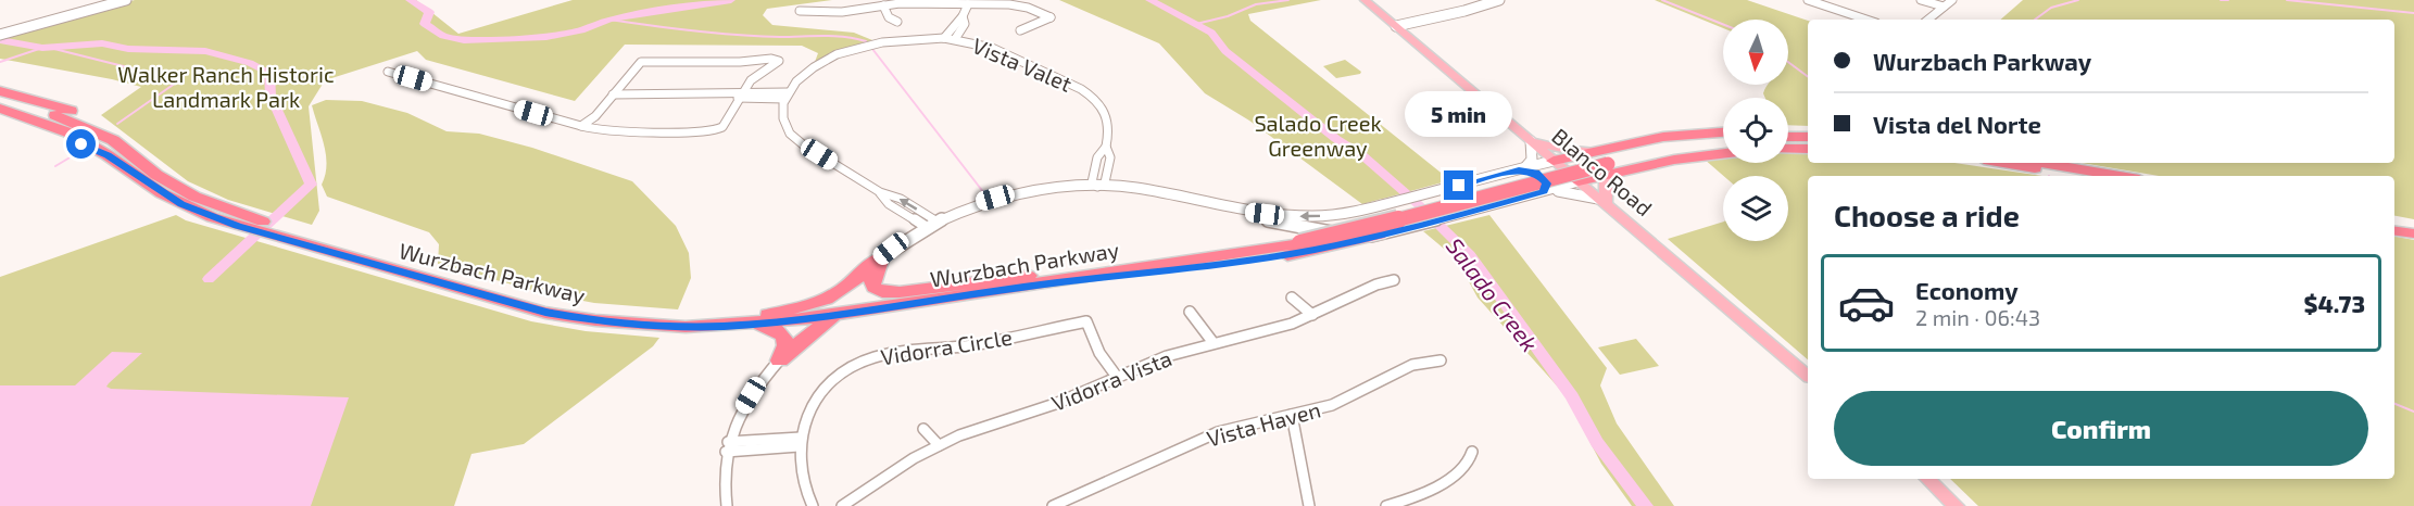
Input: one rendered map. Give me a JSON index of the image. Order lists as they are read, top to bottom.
{
  "streets": {
    "highway": ["Wurzbach Parkway"],
    "main road": ["Blanco Road"],
    "street": [
      "Vista Valet",
      "Vidorra Circle",
      "Vidorra Vista",
      "Vista Haven"
    ]
  },
  "crossings": [
    ["Vidorra Circle", "Vidorra Vista"]
  ],
  "water": ["Salado Creek"],
  "parks": ["Walker Ranch Historic Landmark Park", "Salado Creek Greenway"],
  "north": "bottom",
  "page": {
    "banner": ["Wurzbach Parkway", "Vista del Norte"],
    "bubble": "5 min",
    "heading": "Choose a ride",
    "list": [
      {
        "name": "Economy",
        "note": "2 min · 06:43",
        "value": "$4.73"
      }
    ],
    "buttons": "Confirm"
  }
}
